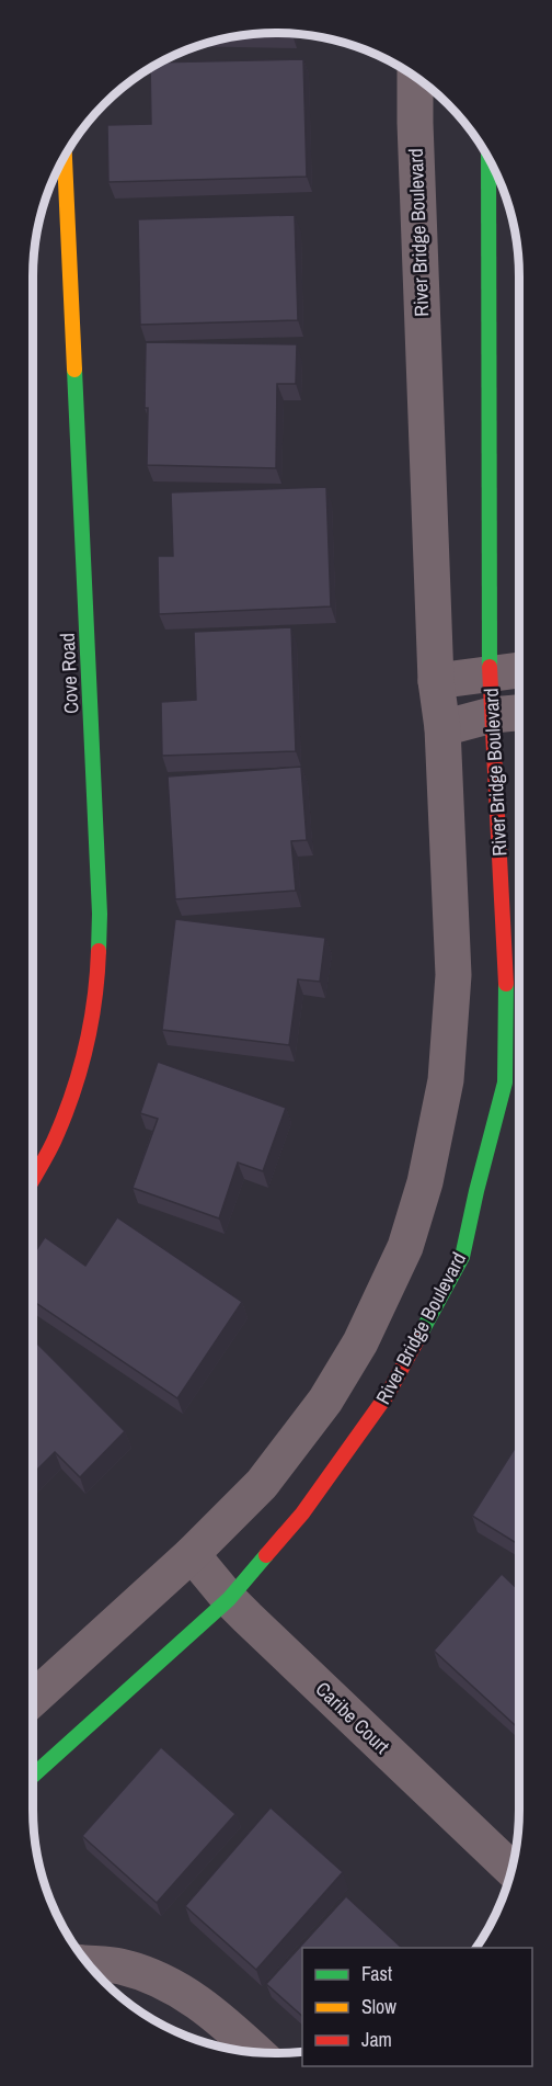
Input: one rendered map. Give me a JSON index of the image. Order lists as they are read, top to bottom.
{
  "streets": {
    "street": ["River Bridge Boulevard", "Cove Road", "Caribe Court"]
  },
  "crossings": [
    ["River Bridge Boulevard", "Caribe Court"]
  ],
  "legend": ["Fast", "Slow", "Jam"]
}
